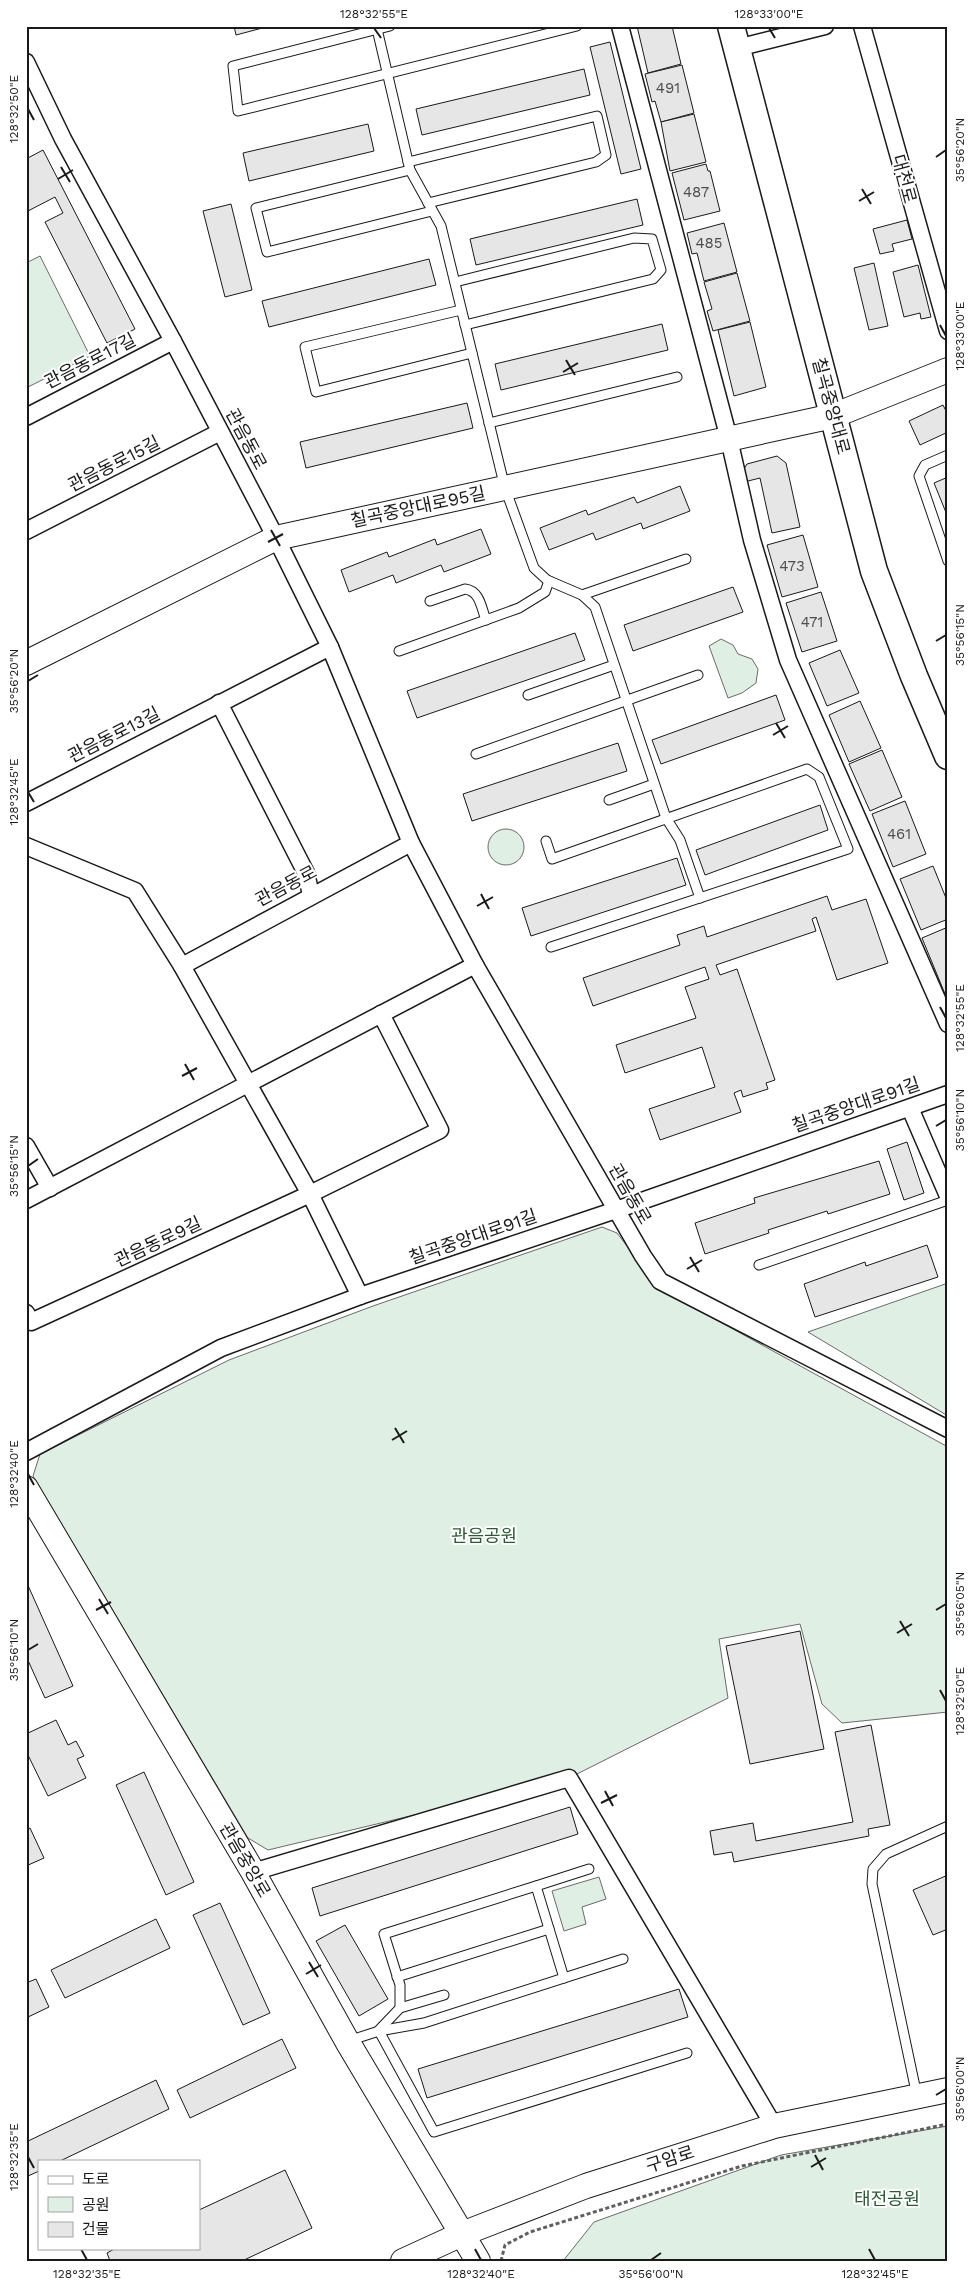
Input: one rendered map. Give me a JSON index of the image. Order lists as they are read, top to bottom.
{
  "streets": {
    "main road": [
      "칠곡중앙대로",
      "칠곡중앙대로95길",
      "관음중앙로",
      "구암로"
    ],
    "street": [
      "대천로",
      "관음동로17길",
      "관음동로",
      "관음동로15길",
      "관음동로13길",
      "칠곡중앙대로91길",
      "관음동로9길"
    ]
  },
  "crossings": [
    ["관음동로17길", "관음동로"],
    ["칠곡중앙대로", "칠곡중앙대로95길"],
    ["관음동로", "관음동로15길"],
    ["관음동로", "칠곡중앙대로95길"],
    ["관음동로", "관음동로13길"],
    ["관음동로", "칠곡중앙대로91길"],
    ["관음중앙로", "구암로"]
  ],
  "parks": ["관음공원", "태전공원"],
  "house_numbers": [
    "491",
    "487",
    "485",
    "473",
    "471",
    "461"
  ],
  "legend": ["도로", "공원", "건물"],
  "coordinates": [
    "128°32'55\"E",
    "128°33'00\"E",
    "128°32'50\"E",
    "35°56'20\"N",
    "35°56'15\"N",
    "128°32'45\"E",
    "35°56'10\"N",
    "128°32'40\"E",
    "35°56'05\"N",
    "35°56'00\"N",
    "128°32'35\"E"
  ]
}
